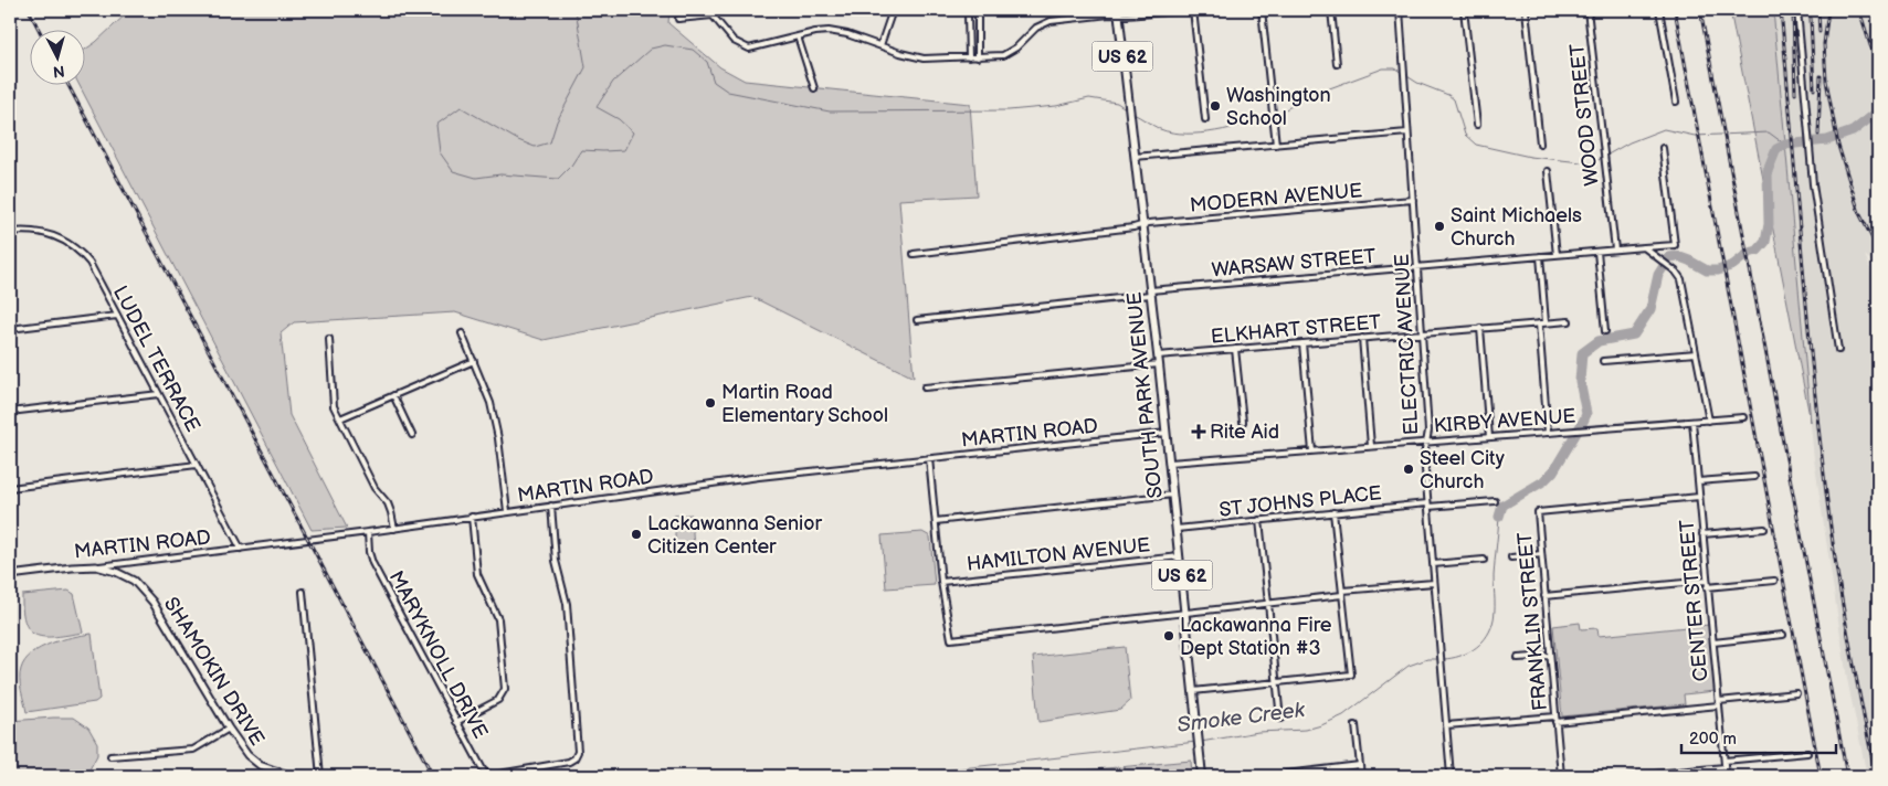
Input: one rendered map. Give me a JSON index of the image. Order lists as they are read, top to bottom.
{
  "streets": {
    "main road": ["US 62", "SOUTH PARK AVENUE"],
    "street": [
      "WOOD STREET",
      "MODERN AVENUE",
      "WARSAW STREET",
      "ELKHART STREET",
      "ELECTRIC AVENUE",
      "LUDEL TERRACE",
      "KIRBY AVENUE",
      "MARTIN ROAD",
      "ST JOHNS PLACE",
      "HAMILTON AVENUE",
      "CENTER STREET",
      "FRANKLIN STREET",
      "MARYKNOLL DRIVE",
      "SHAMOKIN DRIVE"
    ]
  },
  "crossings": [
    ["WOOD STREET", "WARSAW STREET"],
    ["MODERN AVENUE", "ELECTRIC AVENUE"],
    ["MODERN AVENUE", "SOUTH PARK AVENUE"],
    ["WARSAW STREET", "ELECTRIC AVENUE"],
    ["WARSAW STREET", "SOUTH PARK AVENUE"],
    ["ELKHART STREET", "ELECTRIC AVENUE"],
    ["ELKHART STREET", "SOUTH PARK AVENUE"],
    ["ELECTRIC AVENUE", "KIRBY AVENUE"],
    ["ELECTRIC AVENUE", "ST JOHNS PLACE"],
    ["LUDEL TERRACE", "MARTIN ROAD"],
    ["SOUTH PARK AVENUE", "KIRBY AVENUE"],
    ["SOUTH PARK AVENUE", "MARTIN ROAD"],
    ["SOUTH PARK AVENUE", "ST JOHNS PLACE"],
    ["SOUTH PARK AVENUE", "HAMILTON AVENUE"],
    ["KIRBY AVENUE", "CENTER STREET"],
    ["MARTIN ROAD", "MARYKNOLL DRIVE"],
    ["MARTIN ROAD", "SHAMOKIN DRIVE"],
    ["CENTER STREET", "FRANKLIN STREET"]
  ],
  "water": ["Smoke Creek"],
  "places": {
    "other": [
      "Washington School",
      "Saint Michaels Church",
      "Martin Road Elementary School",
      "Steel City Church",
      "Lackawanna Senior Citizen Center",
      "Lackawanna Fire Dept Station #3"
    ],
    "health": ["Rite Aid"]
  },
  "scale_bar": "200 m",
  "north": "bottom"
}
